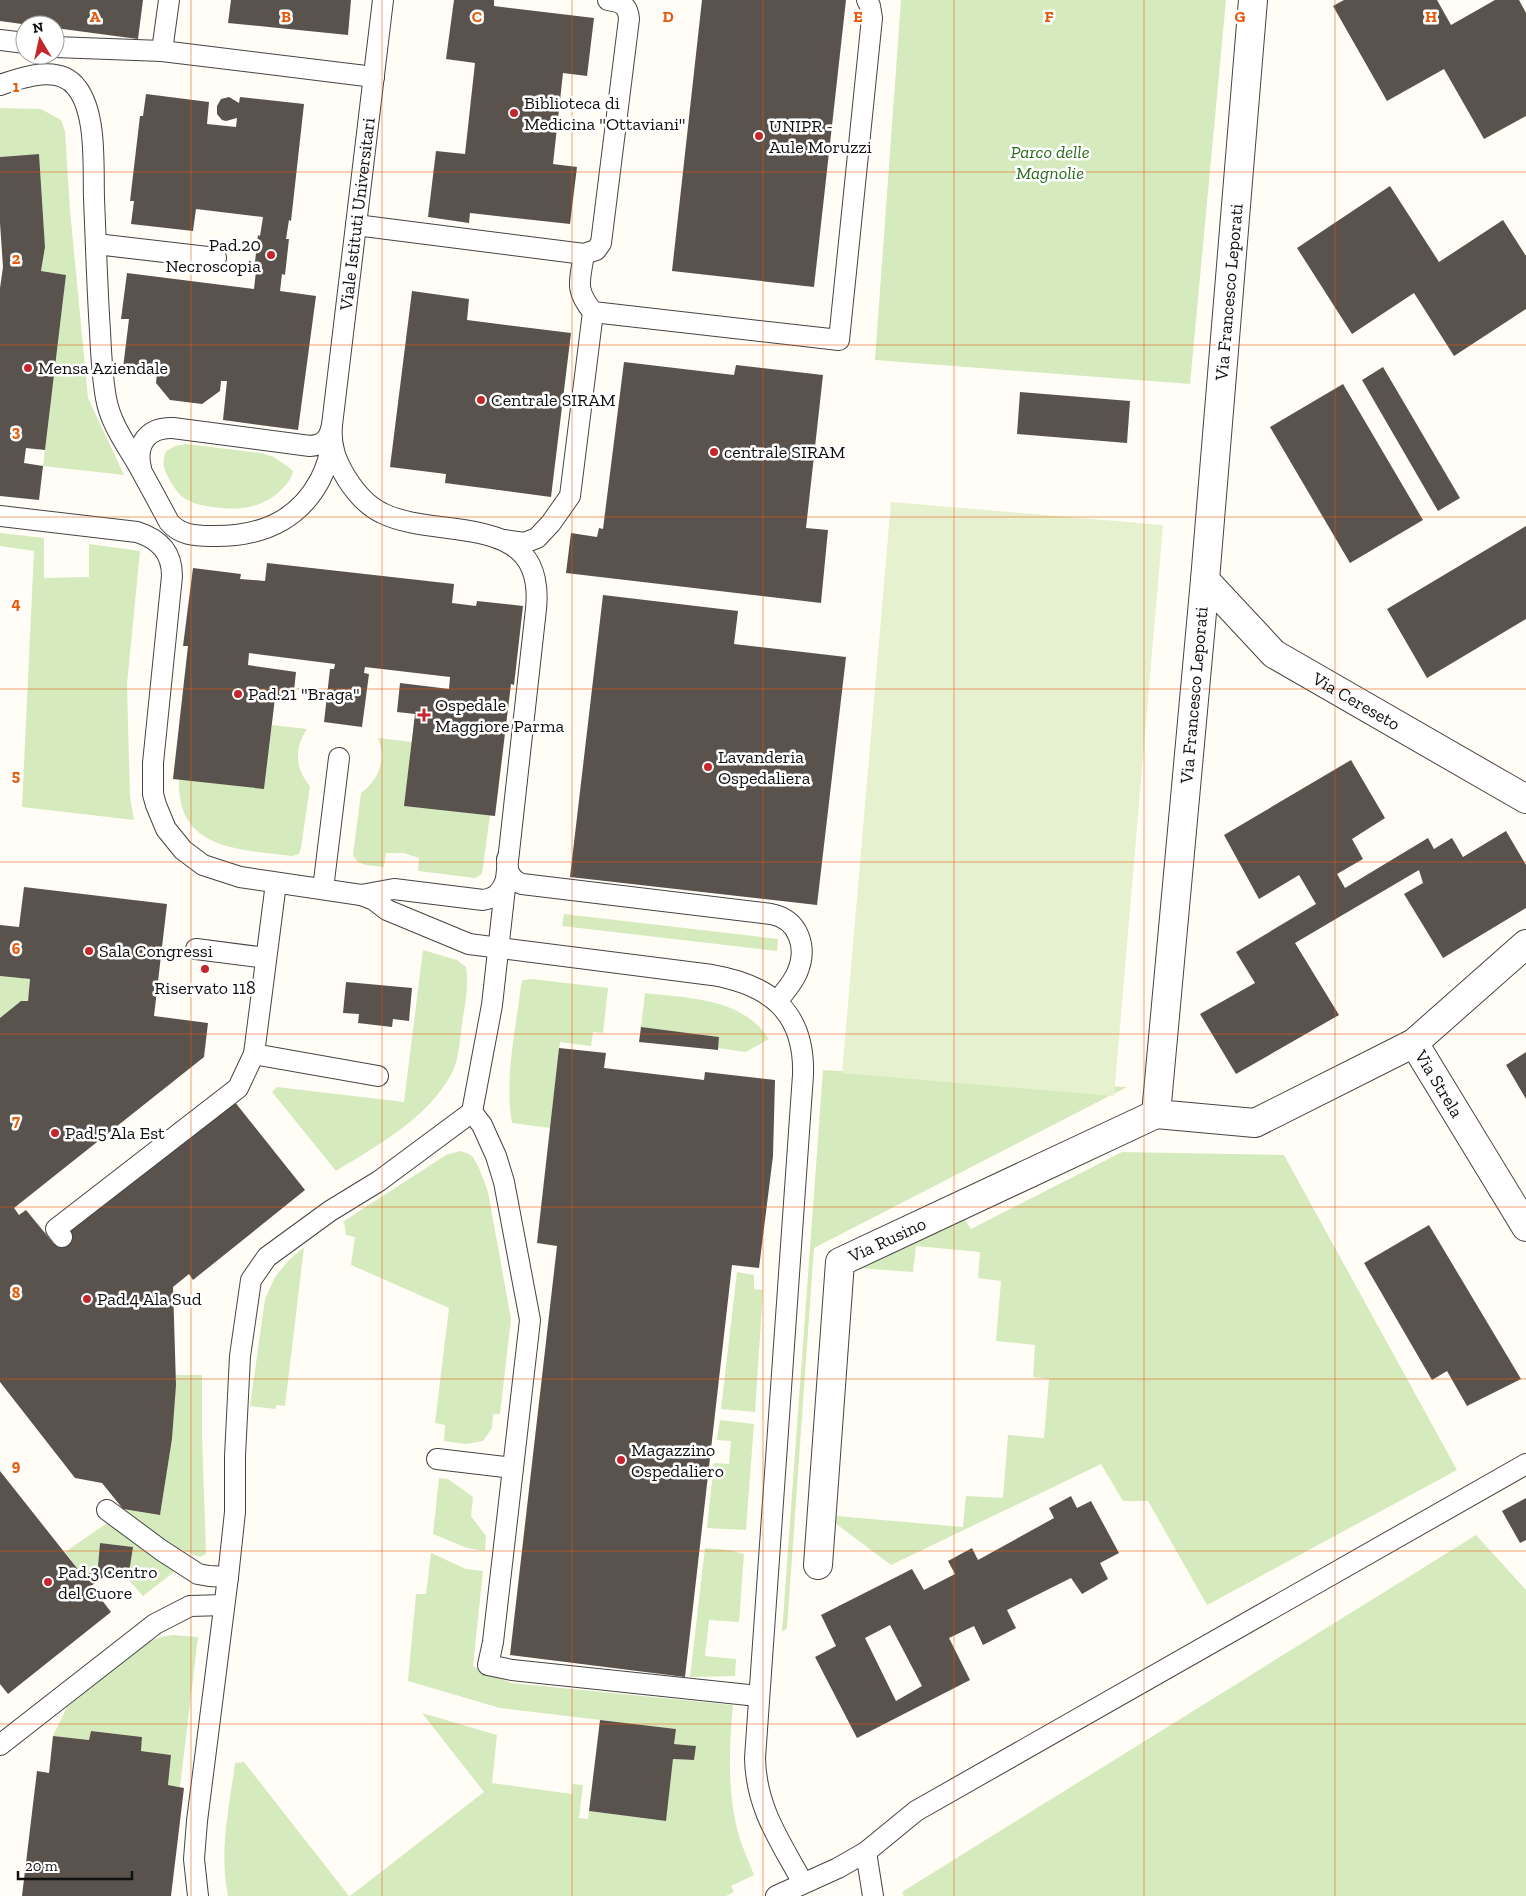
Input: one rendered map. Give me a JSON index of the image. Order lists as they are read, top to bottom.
{
  "streets": {
    "street": [
      "Via Francesco Leporati",
      "Via Cereseto",
      "Via Strela",
      "Via Rusino"
    ],
    "lane": ["Viale Istituti Universitari"]
  },
  "crossings": [
    ["Via Francesco Leporati", "Via Cereseto"],
    ["Via Francesco Leporati", "Via Rusino"]
  ],
  "parks": ["Parco delle Magnolie"],
  "places": {
    "other": [
      "Biblioteca di Medicina \"Ottaviani\"",
      "UNIPR - Aule Moruzzi",
      "Pad.20 Necroscopia",
      "Mensa Aziendale",
      "Centrale SIRAM",
      "centrale SIRAM",
      "Pad.21 \"Braga\"",
      "Lavanderia Ospedaliera",
      "Sala Congressi",
      "Riservato 118",
      "Pad.5 Ala Est",
      "Pad.4 Ala Sud",
      "Magazzino Ospedaliero",
      "Pad.3 Centro del Cuore"
    ],
    "health": ["Ospedale Maggiore Parma"]
  },
  "scale_bar": "20 m",
  "north": "top",
  "grid": {
    "columns": [
      "A",
      "B",
      "C",
      "D",
      "E",
      "F",
      "G",
      "H"
    ],
    "rows": [
      "1",
      "2",
      "3",
      "4",
      "5",
      "6",
      "7",
      "8",
      "9"
    ]
  }
}
